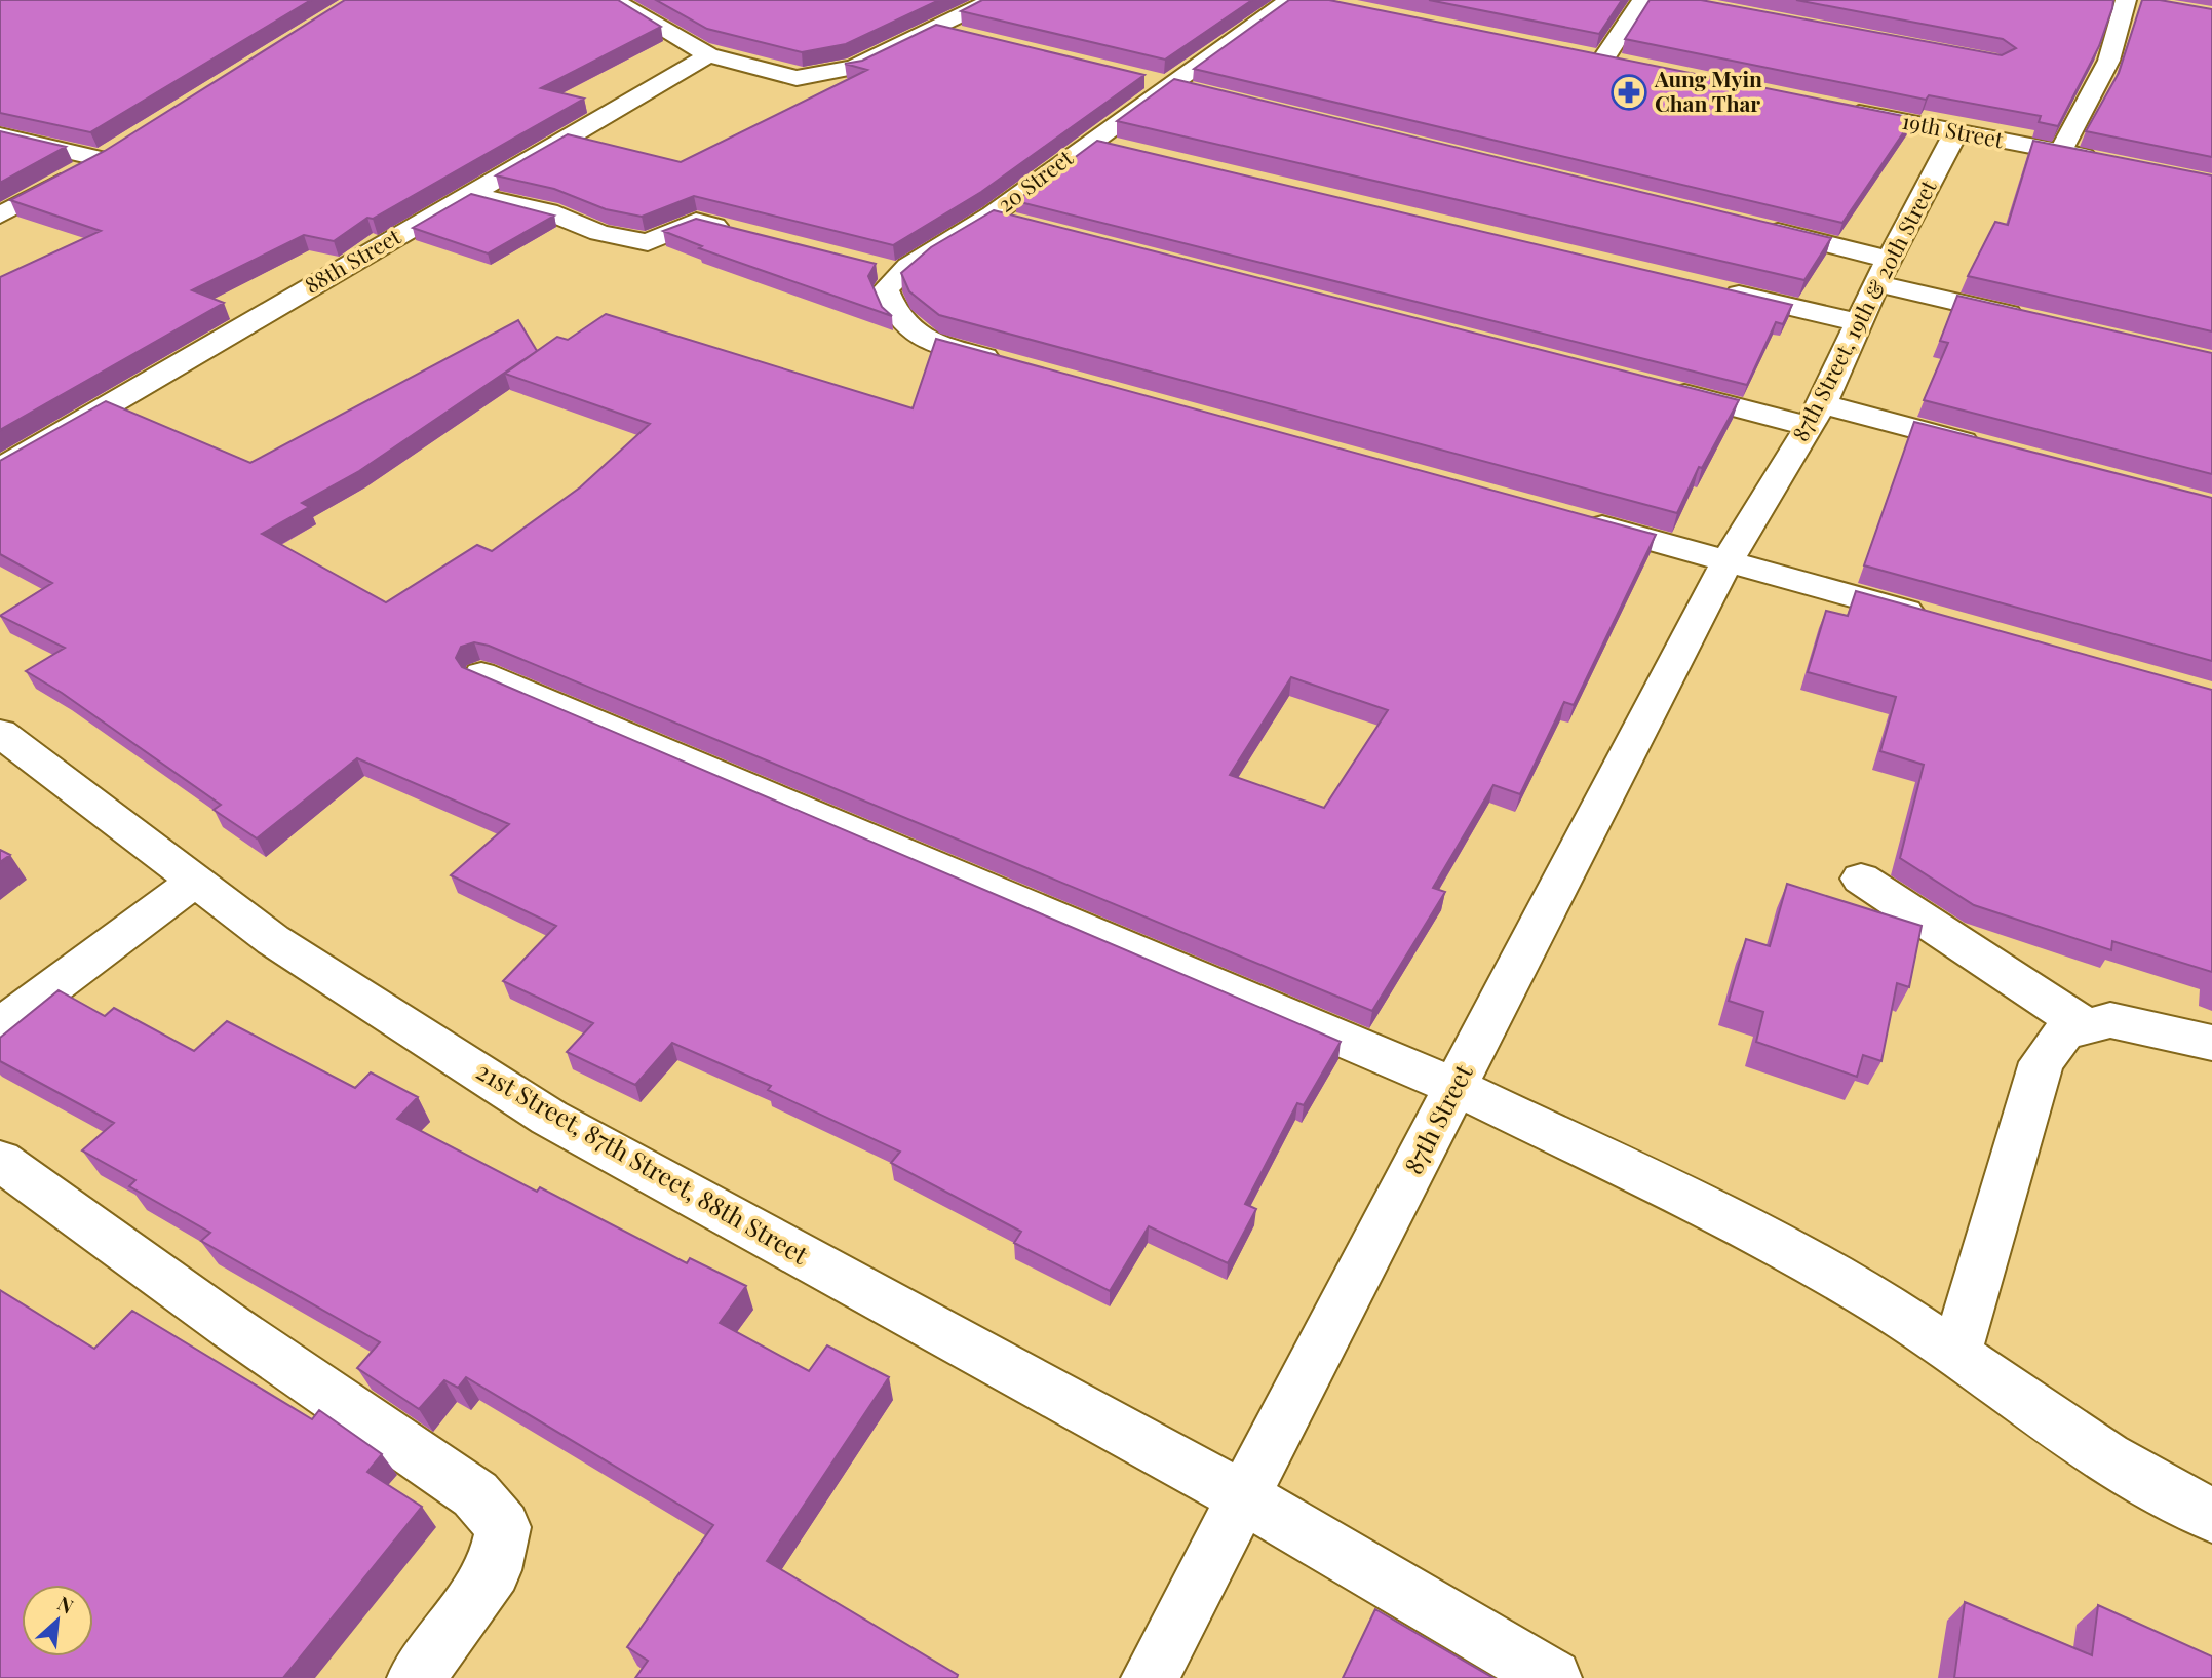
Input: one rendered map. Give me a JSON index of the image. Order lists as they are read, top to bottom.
{
  "streets": {
    "street": [
      "19th Street",
      "20 Street",
      "88th Street",
      "87th Street, 19th & 20th Street",
      "87th Street",
      "21st Street, 87th Street, 88th Street"
    ]
  },
  "crossings": [
    ["19th Street", "87th Street, 19th & 20th Street"],
    ["87th Street, 19th & 20th Street", "87th Street"],
    ["87th Street", "21st Street, 87th Street, 88th Street"]
  ],
  "places": {
    "pharmacy": ["Aung Myin Chan Thar"]
  },
  "north": "top right"
}
